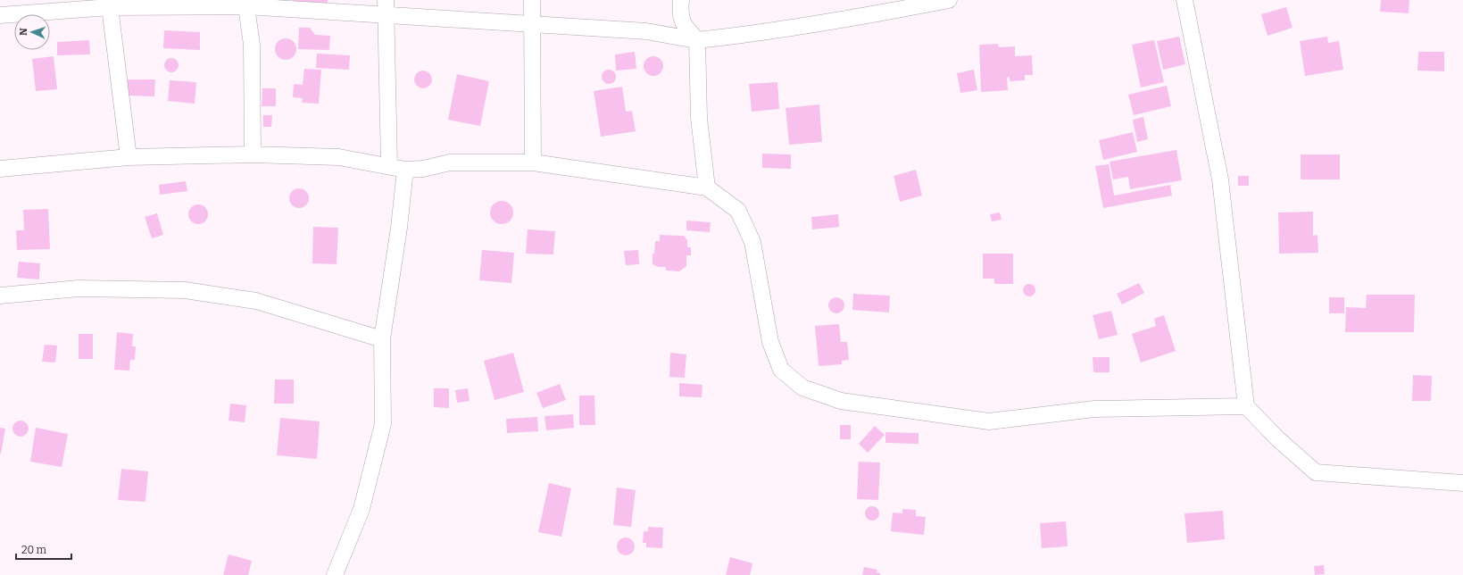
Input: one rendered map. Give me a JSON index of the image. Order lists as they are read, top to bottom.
{
  "scale_bar": "20 m",
  "north": "left"
}
